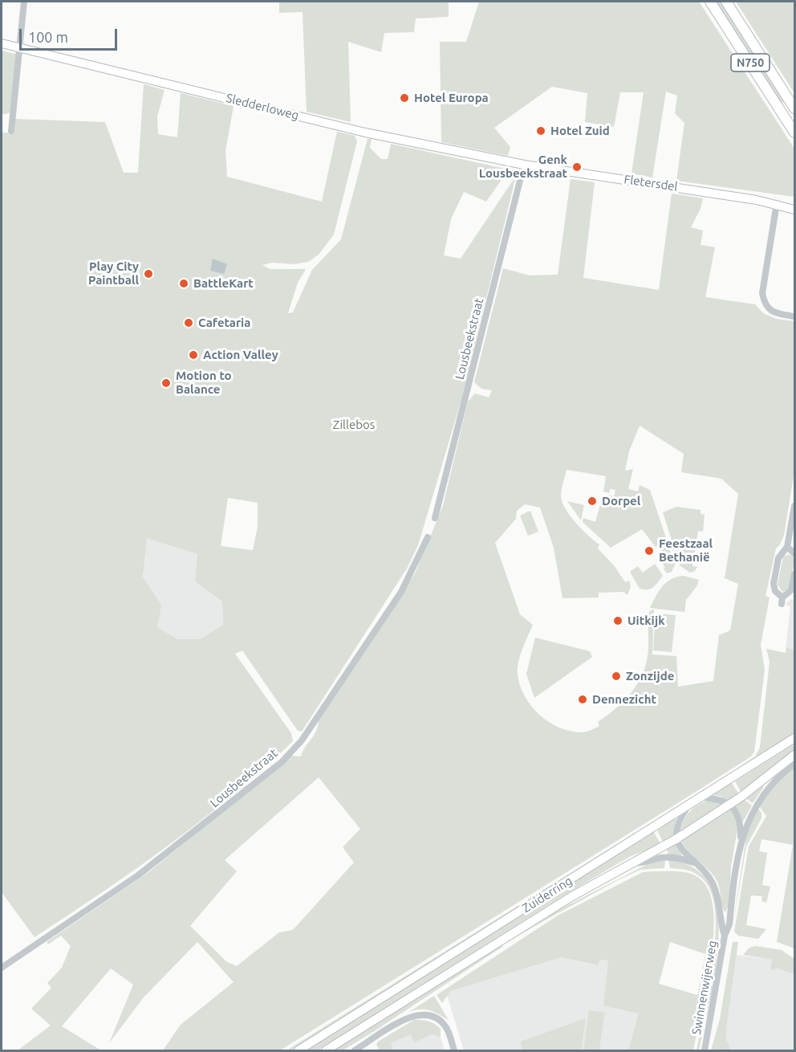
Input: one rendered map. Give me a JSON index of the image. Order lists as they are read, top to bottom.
{
  "streets": {
    "main road": [
      "N750",
      "Sledderloweg",
      "Fletersdel",
      "Zuiderring"
    ],
    "street": ["Lousbeekstraat", "Swinnenwijerweg"]
  },
  "crossings": [
    ["Sledderloweg", "Fletersdel"],
    ["Sledderloweg", "Lousbeekstraat"],
    ["Fletersdel", "Lousbeekstraat"],
    ["Zuiderring", "Swinnenwijerweg"]
  ],
  "parks": ["Zillebos"],
  "places": [
    "Hotel Europa",
    "Hotel Zuid",
    "Genk Lousbeekstraat",
    "Play City Paintball",
    "BattleKart",
    "Cafetaria",
    "Action Valley",
    "Motion to Balance",
    "Dorpel",
    "Feestzaal Bethanië",
    "Uitkijk",
    "Zonzijde",
    "Dennezicht"
  ],
  "scale_bar": "100 m"
}
